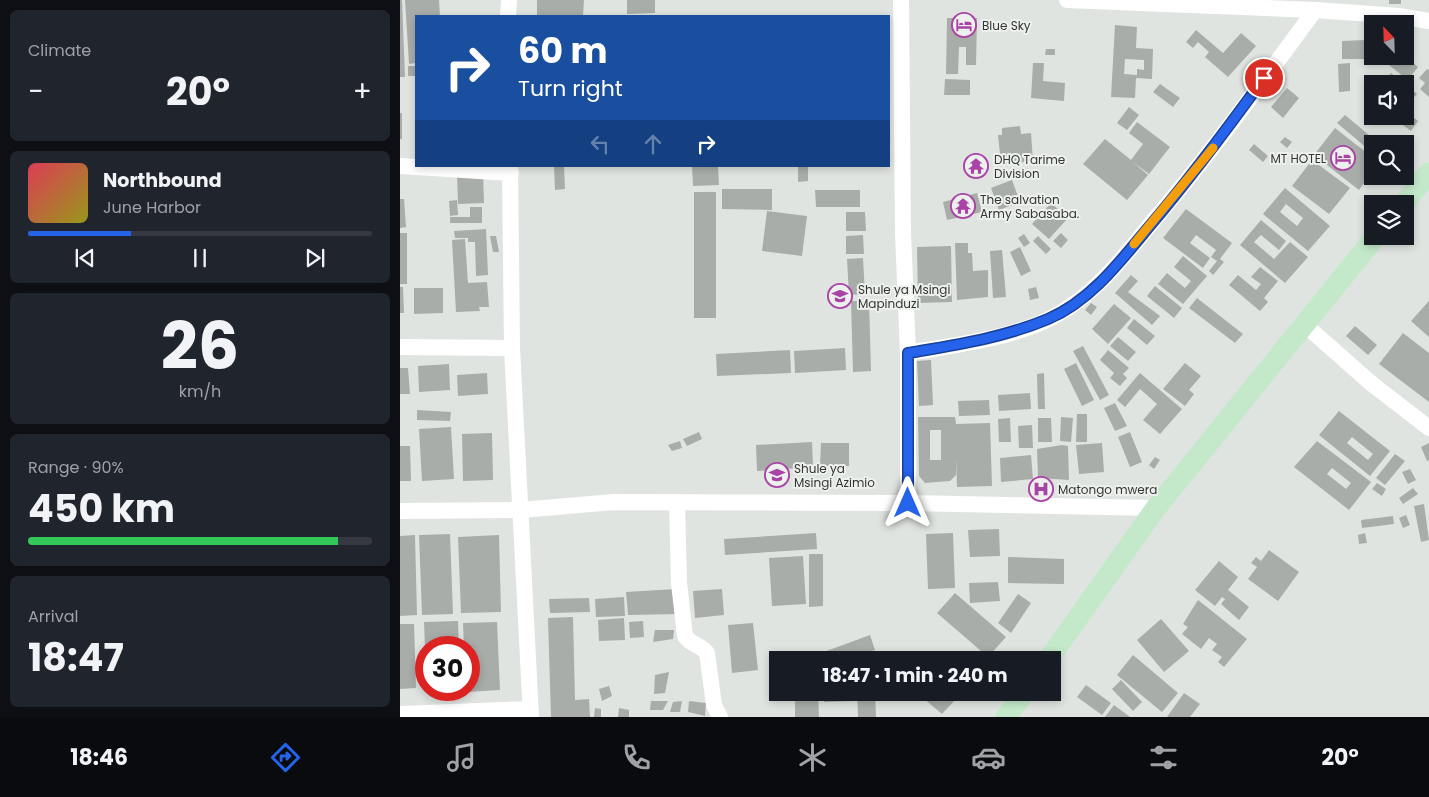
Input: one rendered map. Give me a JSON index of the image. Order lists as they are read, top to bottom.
{
  "places": {
    "hotel": ["Blue Sky", "MT HOTEL"],
    "temple": ["DHQ Tarime Division", "The salvation Army Sabasaba."],
    "school or university": ["Shule ya Msingi Mapinduzi", "Shule ya Msingi Azimio"],
    "hospital": ["Matongo mwera"]
  },
  "north": "top left",
  "page": {
    "tile": [
      "Climate",
      ["26", "km/h"],
      ["Range · 90%", "450 km"],
      ["Arrival", "18:47"]
    ],
    "turn": ["60 m", "Turn right"],
    "heat": ["−", "20°", "+"],
    "song": ["Northbound", "June Harbor"],
    "limit": "30",
    "trip": "18:47 · 1 min · 240 m",
    "tabs": ["18:46", "20°"]
  }
}
